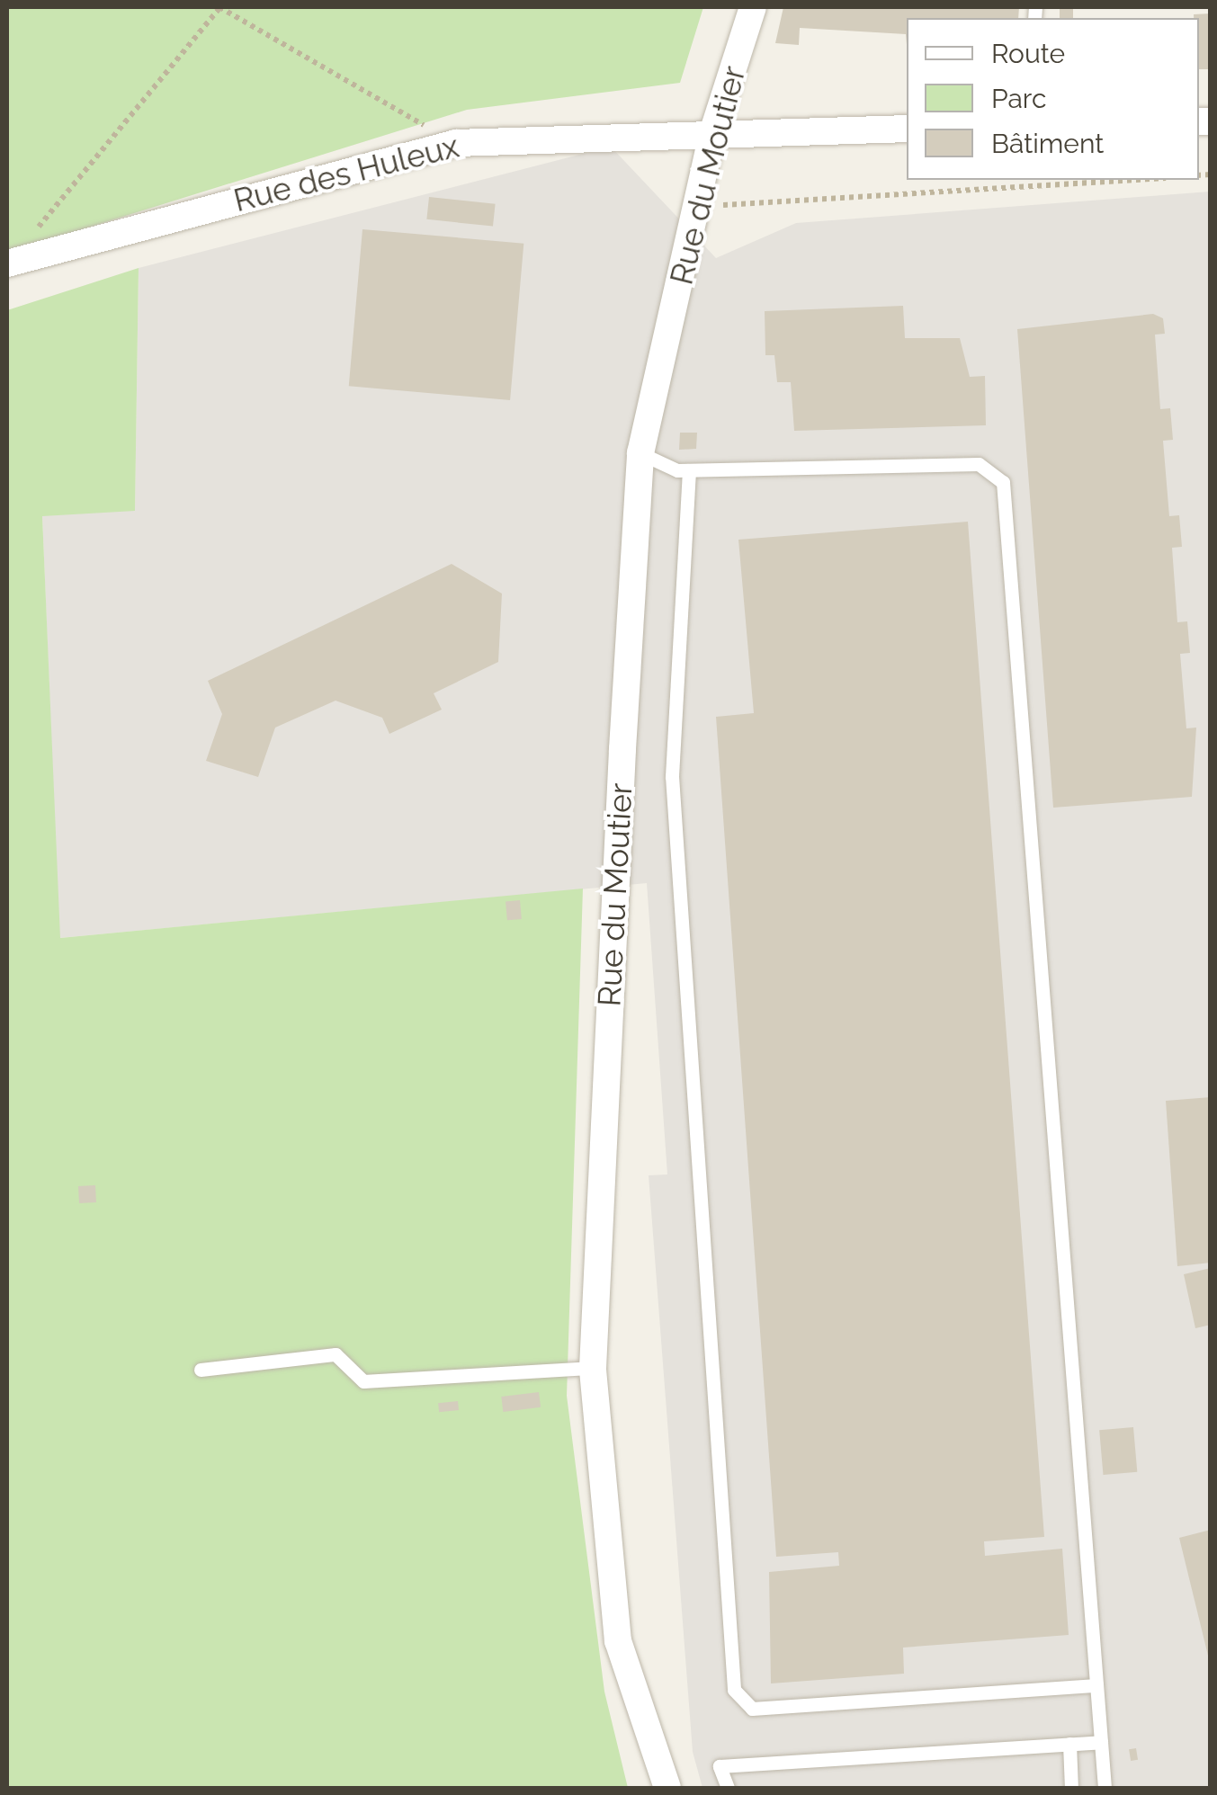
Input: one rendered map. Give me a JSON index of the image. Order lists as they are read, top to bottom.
{
  "streets": {
    "street": ["Rue des Huleux", "Rue du Moutier"]
  },
  "crossings": [
    ["Rue des Huleux", "Rue du Moutier"]
  ],
  "legend": ["Route", "Parc", "Bâtiment"]
}
